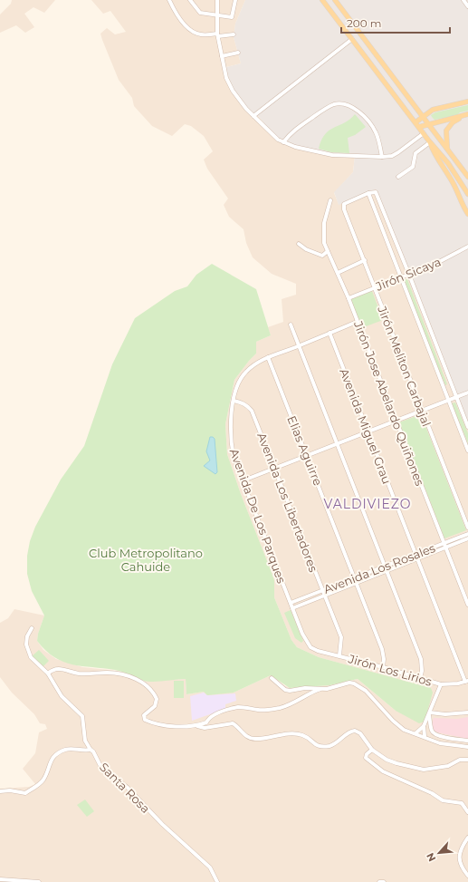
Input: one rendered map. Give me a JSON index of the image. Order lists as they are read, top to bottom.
{
  "streets": {
    "street": [
      "Jirón Sicaya",
      "Jirón Meliton Carbajal",
      "Jirón Jose Abelardo Quiñones",
      "Avenida Miguel Grau",
      "Elias Aguirre",
      "Avenida Los Libertadores",
      "Avenida De Los Parques",
      "Avenida Los Rosales",
      "Jirón Los Lirios",
      "Santa Rosa"
    ]
  },
  "crossings": [
    ["Jirón Sicaya", "Jirón Meliton Carbajal"],
    ["Jirón Sicaya", "Jirón Jose Abelardo Quiñones"],
    ["Jirón Jose Abelardo Quiñones", "Avenida De Los Parques"],
    ["Jirón Jose Abelardo Quiñones", "Avenida Los Rosales"],
    ["Avenida Miguel Grau", "Avenida De Los Parques"],
    ["Avenida Miguel Grau", "Avenida Los Rosales"],
    ["Avenida Miguel Grau", "Jirón Los Lirios"],
    ["Elias Aguirre", "Avenida De Los Parques"],
    ["Elias Aguirre", "Avenida Los Rosales"],
    ["Elias Aguirre", "Jirón Los Lirios"],
    ["Avenida Los Libertadores", "Avenida De Los Parques"],
    ["Avenida Los Libertadores", "Avenida Los Rosales"],
    ["Avenida Los Libertadores", "Jirón Los Lirios"],
    ["Avenida De Los Parques", "Avenida Los Rosales"],
    ["Avenida De Los Parques", "Jirón Los Lirios"]
  ],
  "districts": ["VALDIVIEZO"],
  "parks": ["Club Metropolitano Cahuide"],
  "scale_bar": "200 m",
  "north": "bottom left"
}
